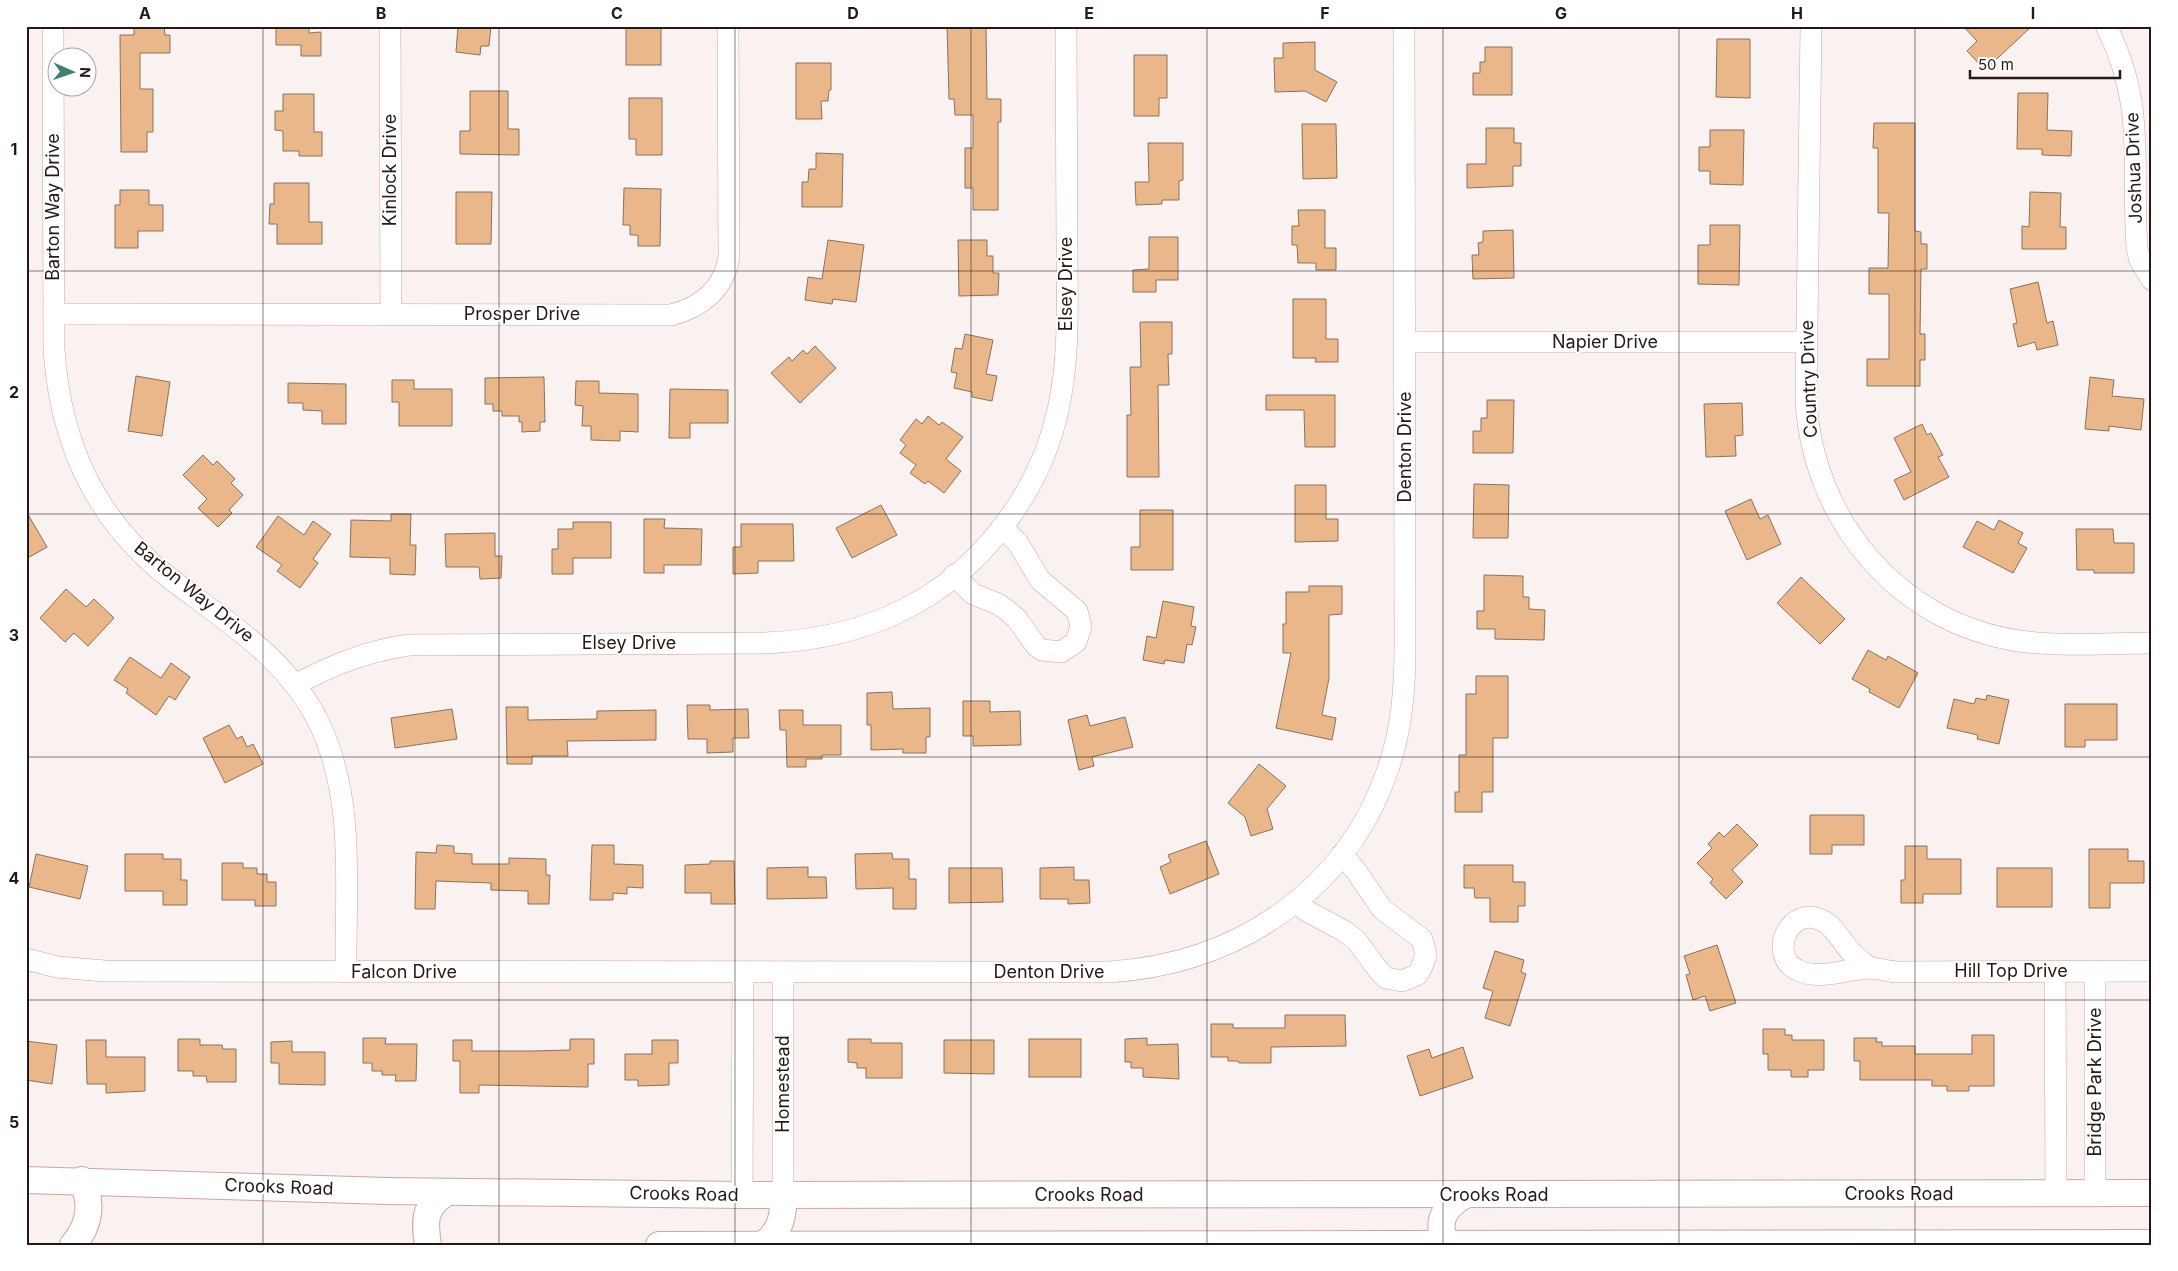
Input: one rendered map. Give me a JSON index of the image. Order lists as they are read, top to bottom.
{
  "streets": {
    "main road": ["Crooks Road"],
    "street": [
      "Joshua Drive",
      "Kinlock Drive",
      "Barton Way Drive",
      "Elsey Drive",
      "Prosper Drive",
      "Napier Drive",
      "Country Drive",
      "Denton Drive",
      "Hill Top Drive",
      "Falcon Drive",
      "Bridge Park Drive",
      "Homestead"
    ]
  },
  "crossings": [
    ["Kinlock Drive", "Prosper Drive"],
    ["Barton Way Drive", "Elsey Drive"],
    ["Barton Way Drive", "Prosper Drive"],
    ["Barton Way Drive", "Falcon Drive"],
    ["Napier Drive", "Country Drive"],
    ["Napier Drive", "Denton Drive"],
    ["Denton Drive", "Falcon Drive"],
    ["Denton Drive", "Homestead"],
    ["Hill Top Drive", "Bridge Park Drive"],
    ["Falcon Drive", "Homestead"],
    ["Bridge Park Drive", "Crooks Road"],
    ["Homestead", "Crooks Road"]
  ],
  "scale_bar": "50 m",
  "north": "right",
  "grid": {
    "columns": [
      "A",
      "B",
      "C",
      "D",
      "E",
      "F",
      "G",
      "H",
      "I"
    ],
    "rows": [
      "1",
      "2",
      "3",
      "4",
      "5"
    ]
  }
}
